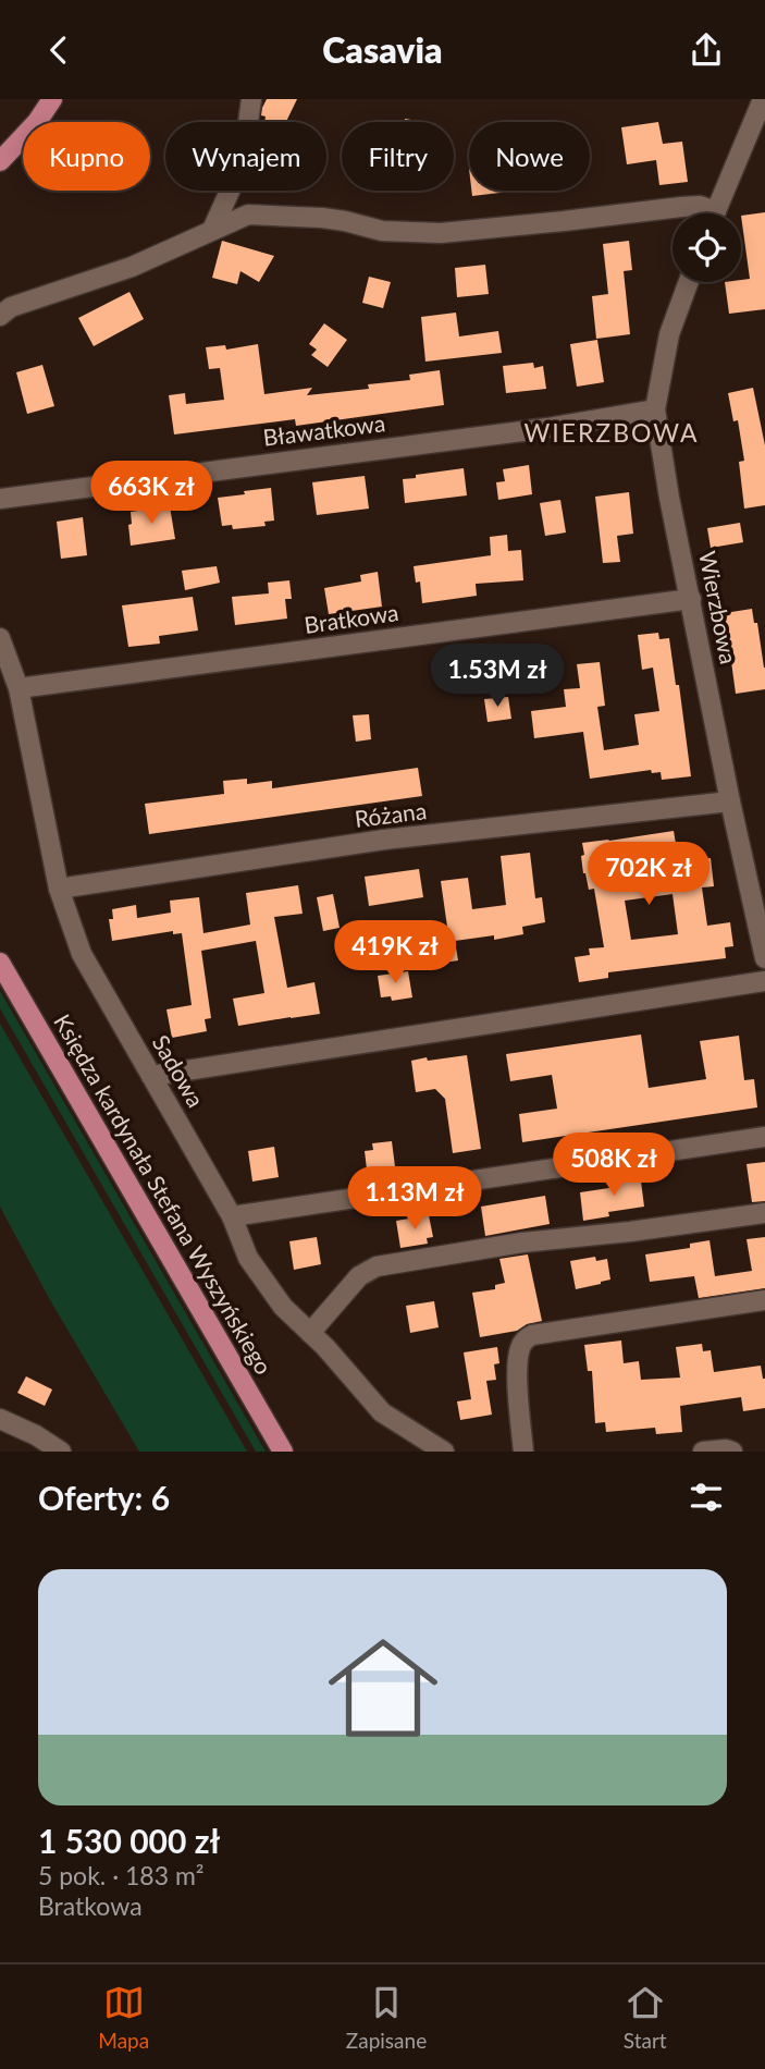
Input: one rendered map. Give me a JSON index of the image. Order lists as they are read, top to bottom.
{
  "streets": {
    "main road": ["Księdza kardynała Stefana Wyszyńskiego"],
    "street": [
      "Bławatkowa",
      "Wierzbowa",
      "Bratkowa",
      "Różana",
      "Sadowa"
    ]
  },
  "crossings": [
    ["Bławatkowa", "Wierzbowa"],
    ["Wierzbowa", "Bratkowa"],
    ["Wierzbowa", "Różana"],
    ["Bratkowa", "Sadowa"],
    ["Różana", "Sadowa"]
  ],
  "districts": ["WIERZBOWA"],
  "page": {
    "header": "Casavia",
    "chip": [
      "Kupno",
      "Wynajem",
      "Filtry",
      "Nowe"
    ],
    "price": [
      "663K zł",
      "1.53M zł",
      "702K zł",
      "419K zł",
      "508K zł",
      "1.13M zł"
    ],
    "heading": "Oferty: 6",
    "list": [
      {
        "name": "1 530 000 zł",
        "note": "5 pok. · 183 m² · Bratkowa"
      }
    ],
    "tabs": ["Mapa", "Zapisane", "Start"]
  }
}
